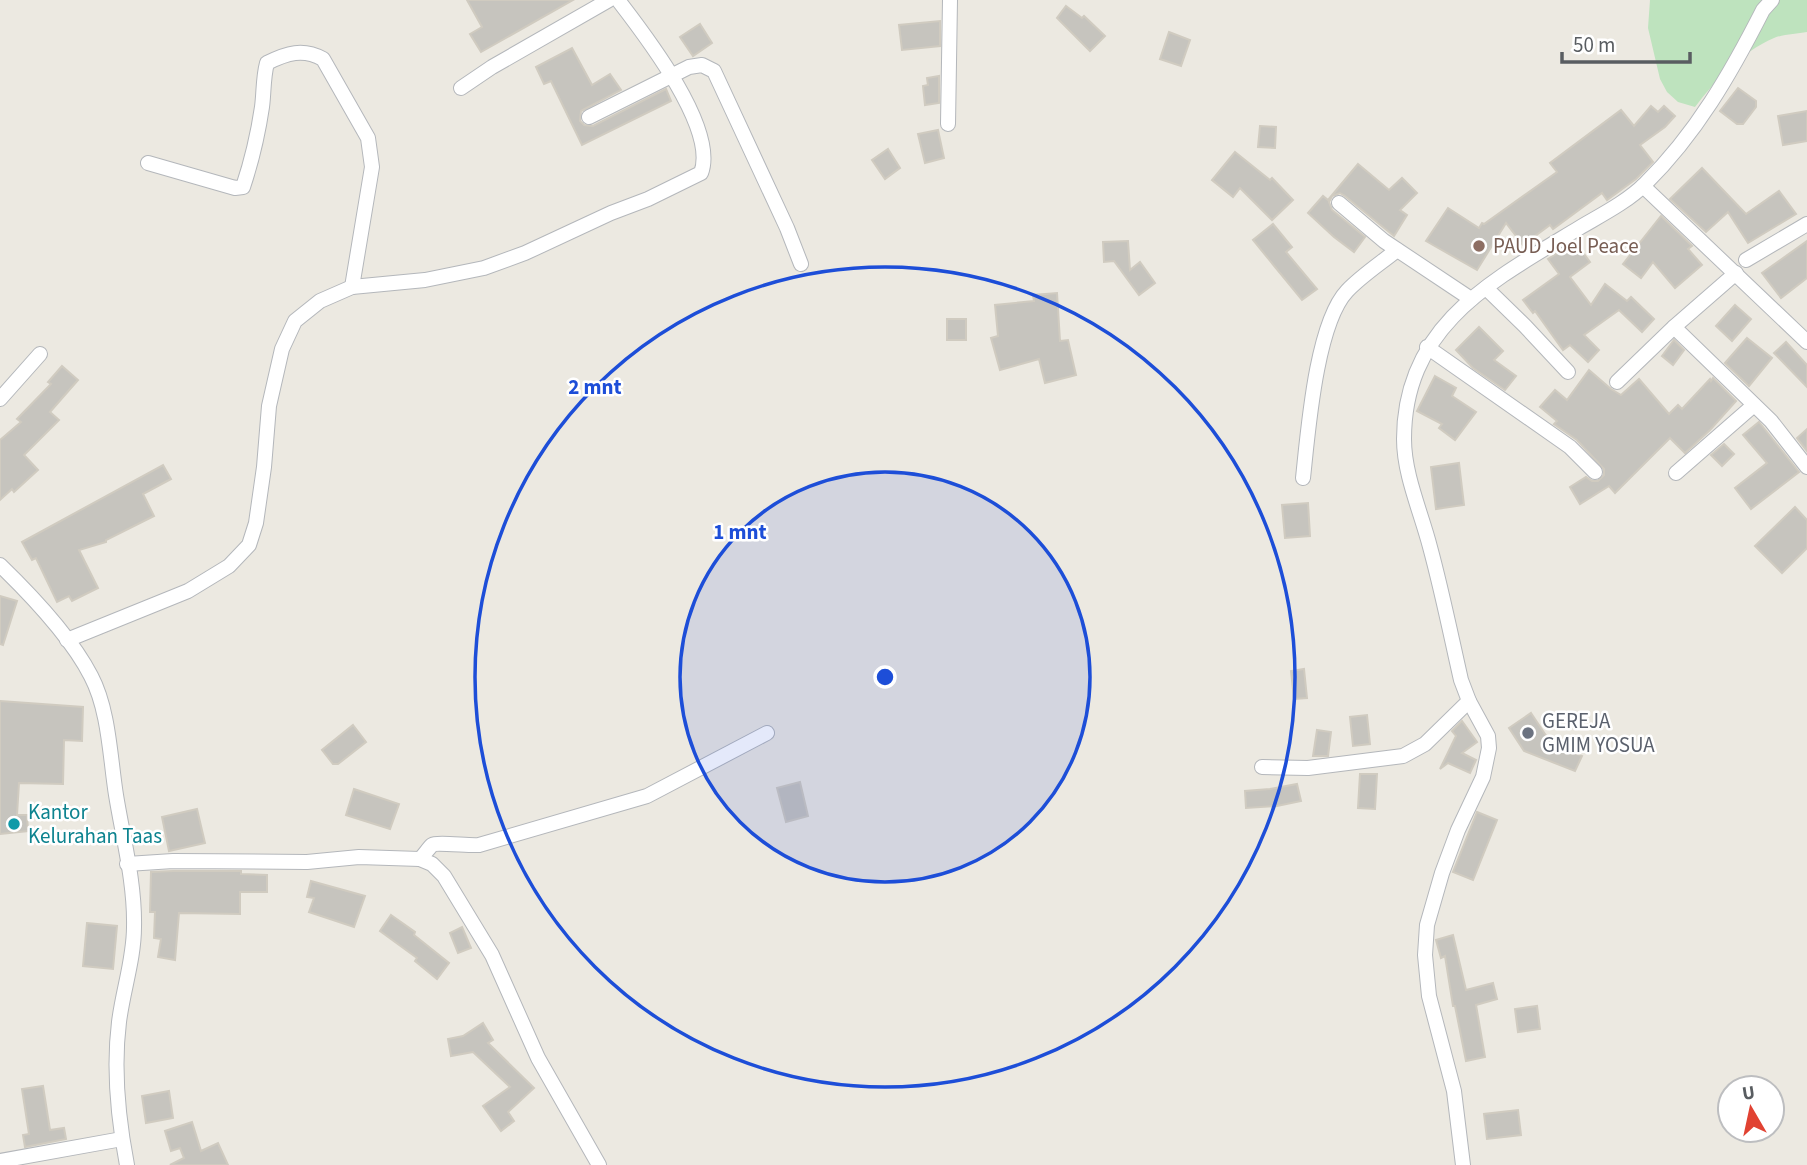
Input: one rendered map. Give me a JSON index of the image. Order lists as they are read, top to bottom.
{
  "places": ["PAUD Joel Peace", "GEREJA GMIM YOSUA", "Kantor Kelurahan Taas"],
  "scale_bar": "50 m",
  "north": "top",
  "rings": ["2 mnt", "1 mnt"]
}
